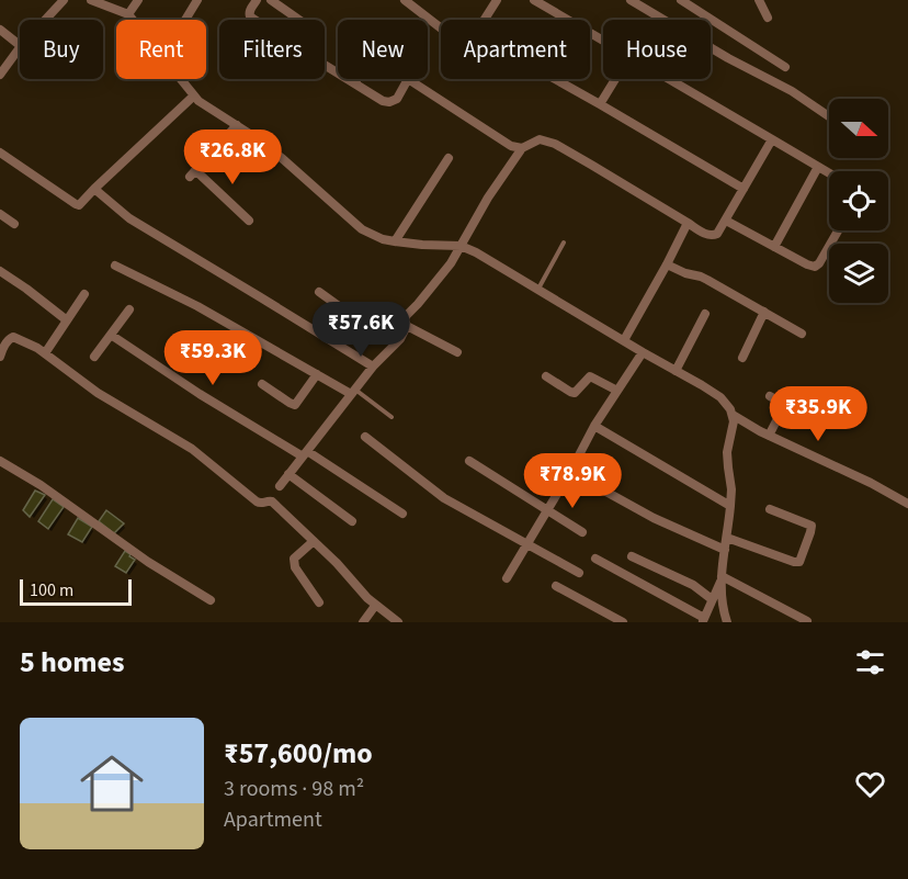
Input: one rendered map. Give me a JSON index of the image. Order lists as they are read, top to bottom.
{
  "scale_bar": "100 m",
  "north": "right",
  "page": {
    "chip": [
      "Buy",
      "Rent",
      "Filters",
      "New",
      "Apartment",
      "House"
    ],
    "price": [
      "₹26.8K",
      "₹57.6K",
      "₹59.3K",
      "₹35.9K",
      "₹78.9K"
    ],
    "scale": "100 m",
    "heading": "5 homes",
    "list": [
      {
        "name": "₹57,600/mo",
        "note": "3 rooms · 98 m² · Apartment"
      }
    ]
  }
}
